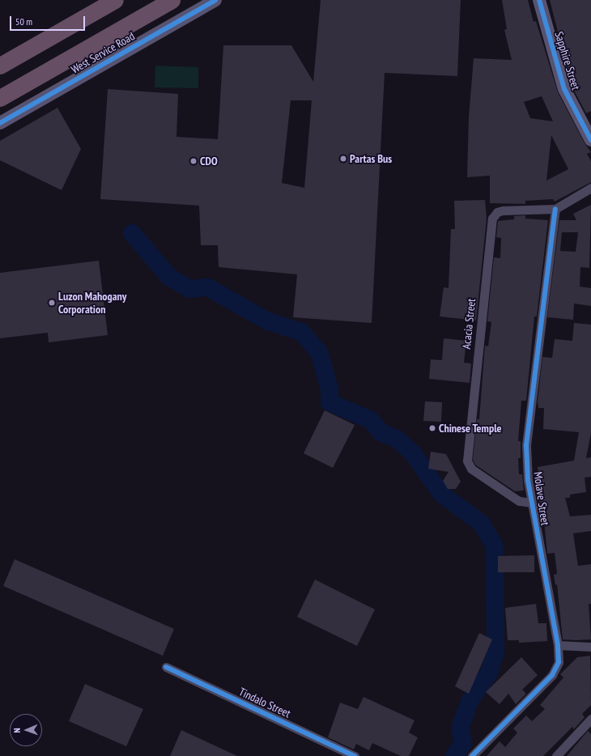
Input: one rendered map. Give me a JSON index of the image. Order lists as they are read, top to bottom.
{
  "streets": {
    "street": [
      "West Service Road",
      "Sapphire Street",
      "Acacia Street",
      "Molave Street",
      "Tindalo Street"
    ]
  },
  "crossings": [
    ["Acacia Street", "Molave Street"]
  ],
  "places": [
    "Partas Bus",
    "CDO",
    "Luzon Mahogany Corporation",
    "Chinese Temple"
  ],
  "scale_bar": "50 m",
  "north": "left"
}
